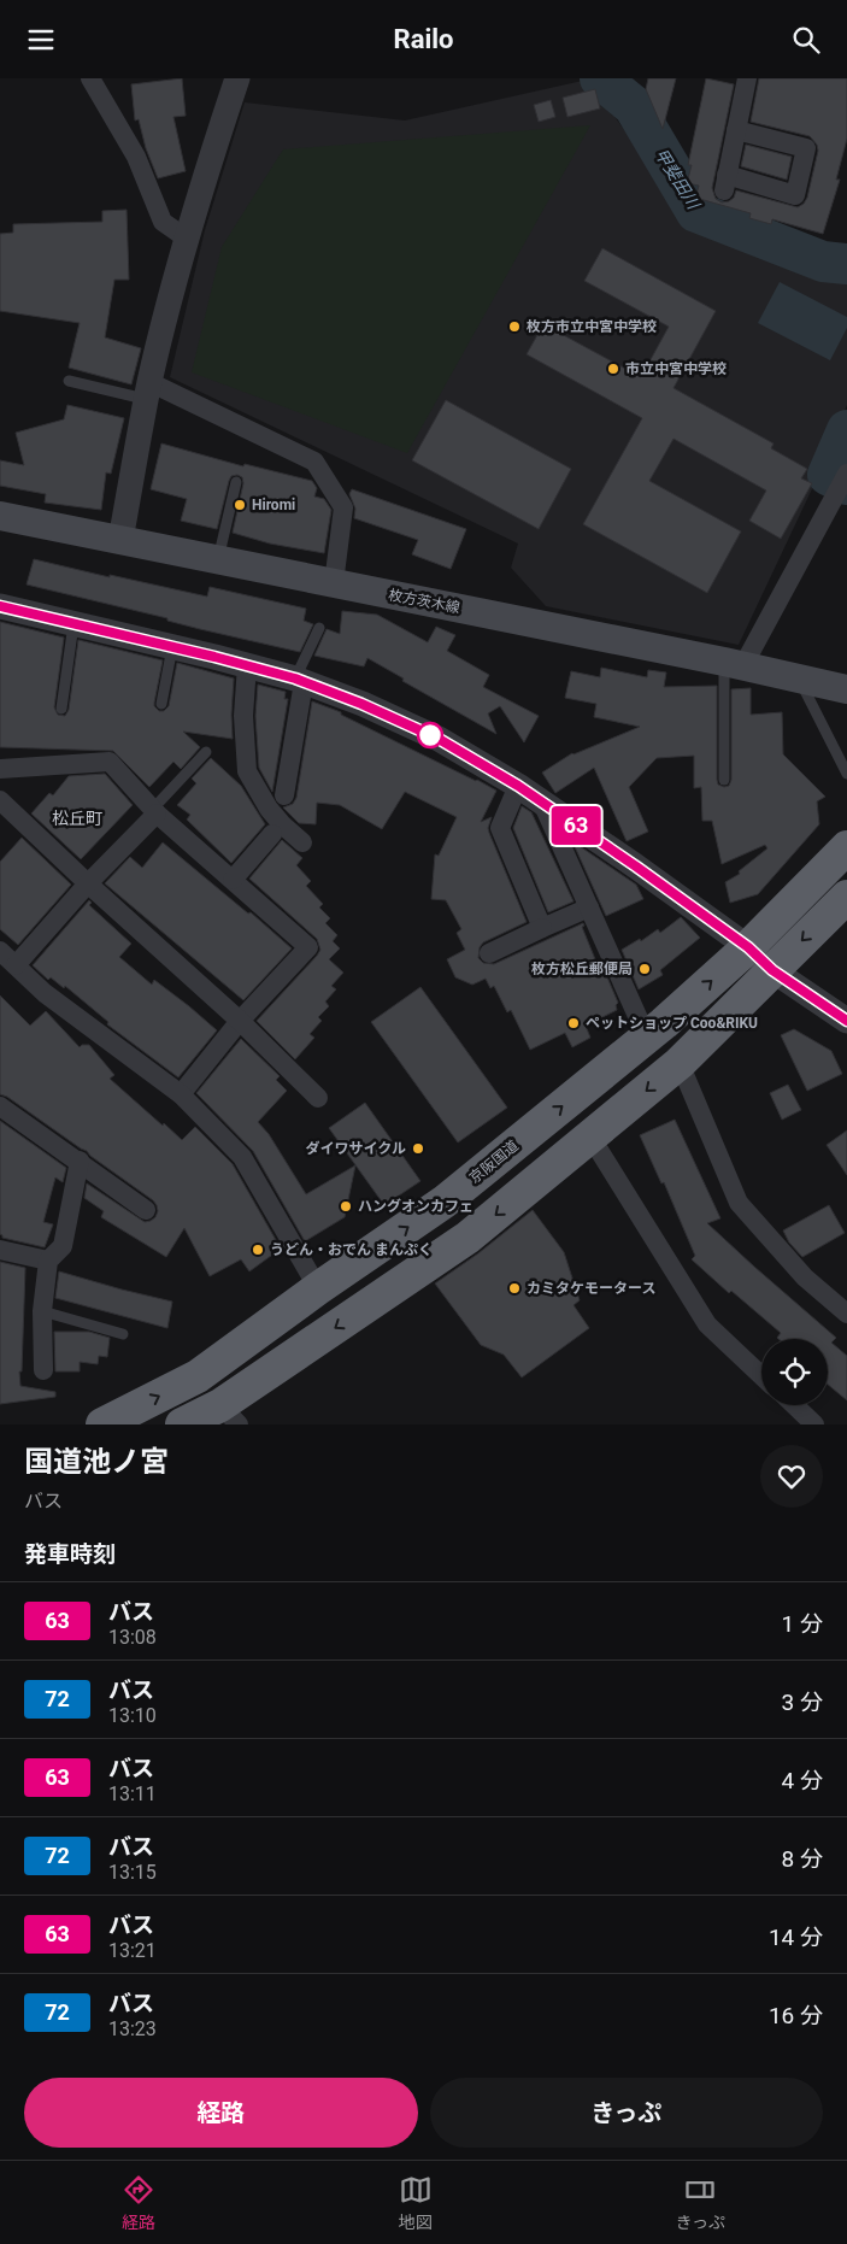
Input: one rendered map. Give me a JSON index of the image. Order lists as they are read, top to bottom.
{
  "streets": {
    "highway": ["京阪国道"],
    "main road": ["枚方茨木線"]
  },
  "districts": ["松丘町"],
  "water": ["甲斐田川"],
  "places": [
    "枚方市立中宮中学校",
    "市立中宮中学校",
    "Hiromi",
    "枚方松丘郵便局",
    "ペットショップ Coo&RIKU",
    "ダイワサイクル",
    "ハングオンカフェ",
    "うどん・おでん まんぷく",
    "カミタケモータース"
  ],
  "lines": ["bus line 63"],
  "page": {
    "header": "Railo",
    "on_map": "63",
    "heading": [
      ["国道池ノ宮", "バス"],
      "発車時刻"
    ],
    "list": [
      {
        "mark": "63",
        "name": "バス",
        "note": "13:08",
        "value": "1 分"
      },
      {
        "mark": "72",
        "name": "バス",
        "note": "13:10",
        "value": "3 分"
      },
      {
        "mark": "63",
        "name": "バス",
        "note": "13:11",
        "value": "4 分"
      },
      {
        "mark": "72",
        "name": "バス",
        "note": "13:15",
        "value": "8 分"
      },
      {
        "mark": "63",
        "name": "バス",
        "note": "13:21",
        "value": "14 分"
      },
      {
        "mark": "72",
        "name": "バス",
        "note": "13:23",
        "value": "16 分"
      }
    ],
    "buttons": ["経路", "きっぷ"],
    "tabs": ["経路", "地図", "きっぷ"]
  }
}
